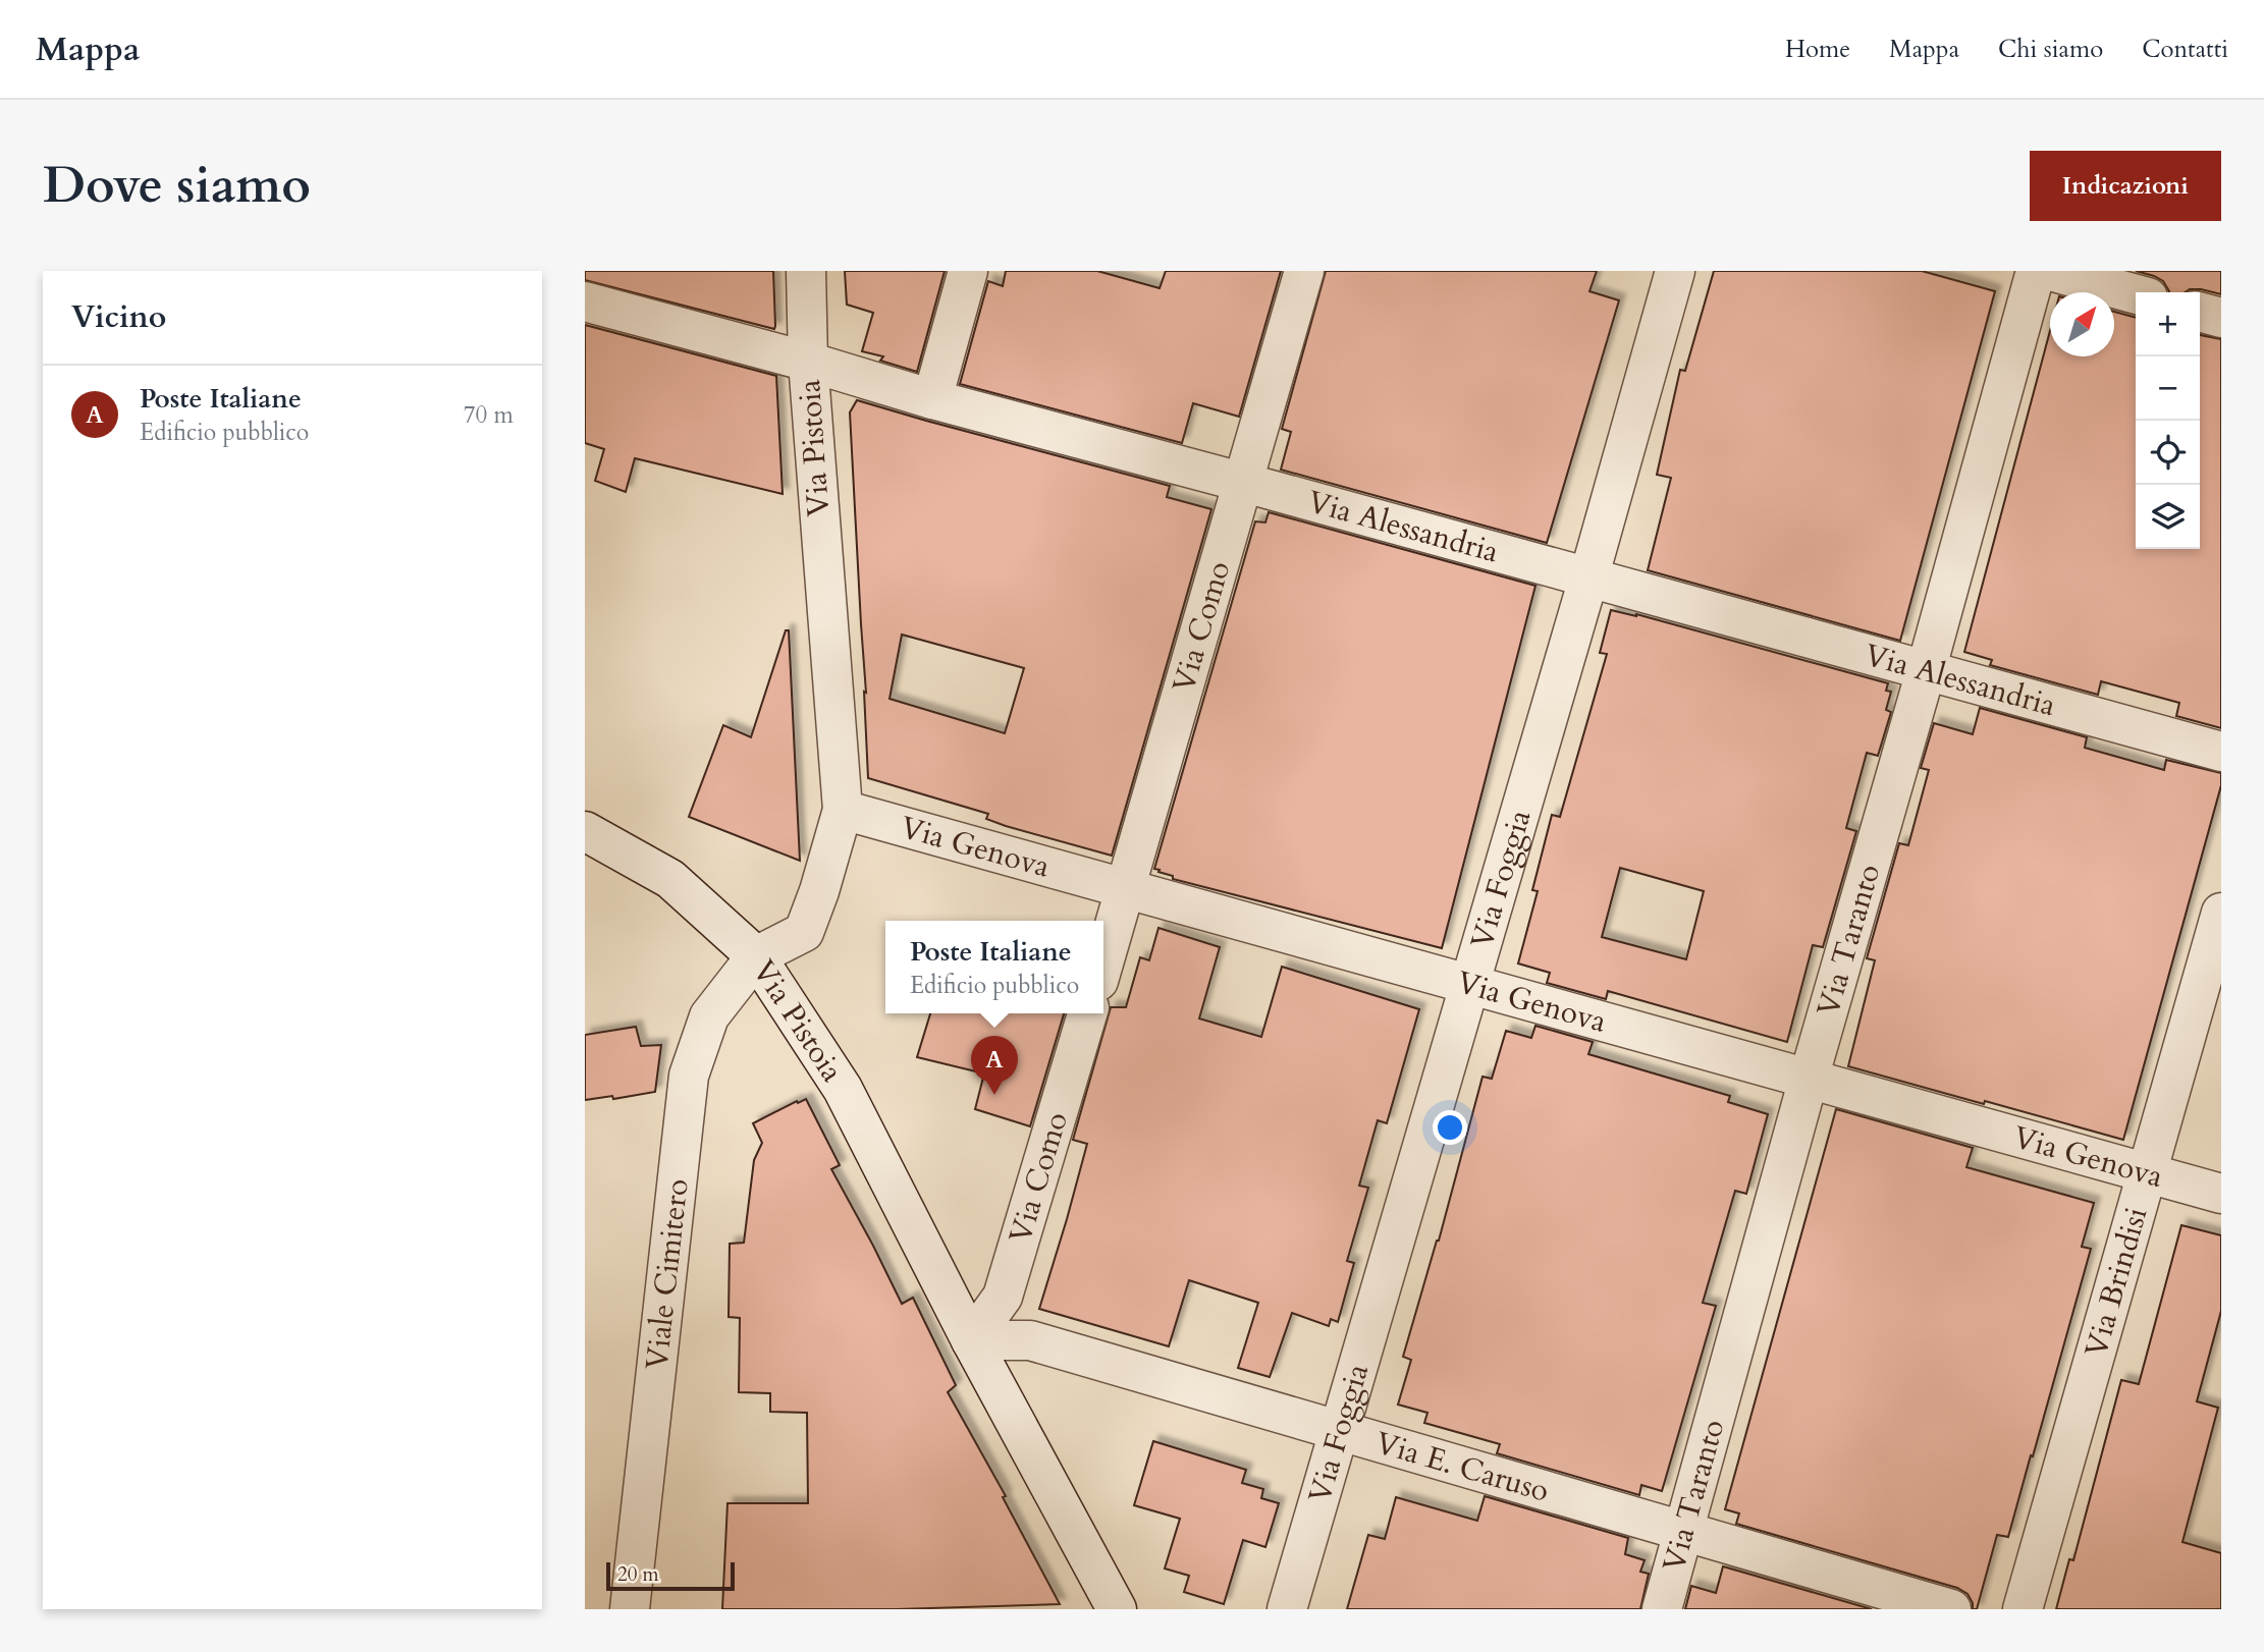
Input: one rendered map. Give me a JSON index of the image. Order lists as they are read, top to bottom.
{
  "streets": {
    "street": [
      "Via Pistoia",
      "Via Alessandria",
      "Via Como",
      "Via Genova",
      "Via Foggia",
      "Via Taranto",
      "Viale Cimitero",
      "Via Brindisi",
      "Via E. Caruso"
    ]
  },
  "crossings": [
    ["Via Pistoia", "Via Alessandria"],
    ["Via Pistoia", "Via Como"],
    ["Via Pistoia", "Via Genova"],
    ["Via Pistoia", "Viale Cimitero"],
    ["Via Pistoia", "Via E. Caruso"],
    ["Via Alessandria", "Via Como"],
    ["Via Alessandria", "Via Foggia"],
    ["Via Alessandria", "Via Taranto"],
    ["Via Como", "Via Genova"],
    ["Via Como", "Via E. Caruso"],
    ["Via Genova", "Via Foggia"],
    ["Via Genova", "Via Taranto"],
    ["Via Genova", "Via Brindisi"],
    ["Via Foggia", "Via E. Caruso"],
    ["Via Taranto", "Via E. Caruso"]
  ],
  "scale_bar": "20 m",
  "north": "top right",
  "page": {
    "header": "Mappa",
    "nav": [
      "Home",
      "Mappa",
      "Chi siamo",
      "Contatti"
    ],
    "buttons": "Indicazioni",
    "title": "Dove siamo",
    "heading": "Vicino",
    "map_buttons": ["+", "−"],
    "list": [
      {
        "mark": "A",
        "name": "Poste Italiane",
        "note": "Edificio pubblico",
        "value": "70 m"
      }
    ],
    "popup": ["Poste Italiane", "Edificio pubblico"],
    "pins": "A",
    "scale": "20 m"
  }
}
